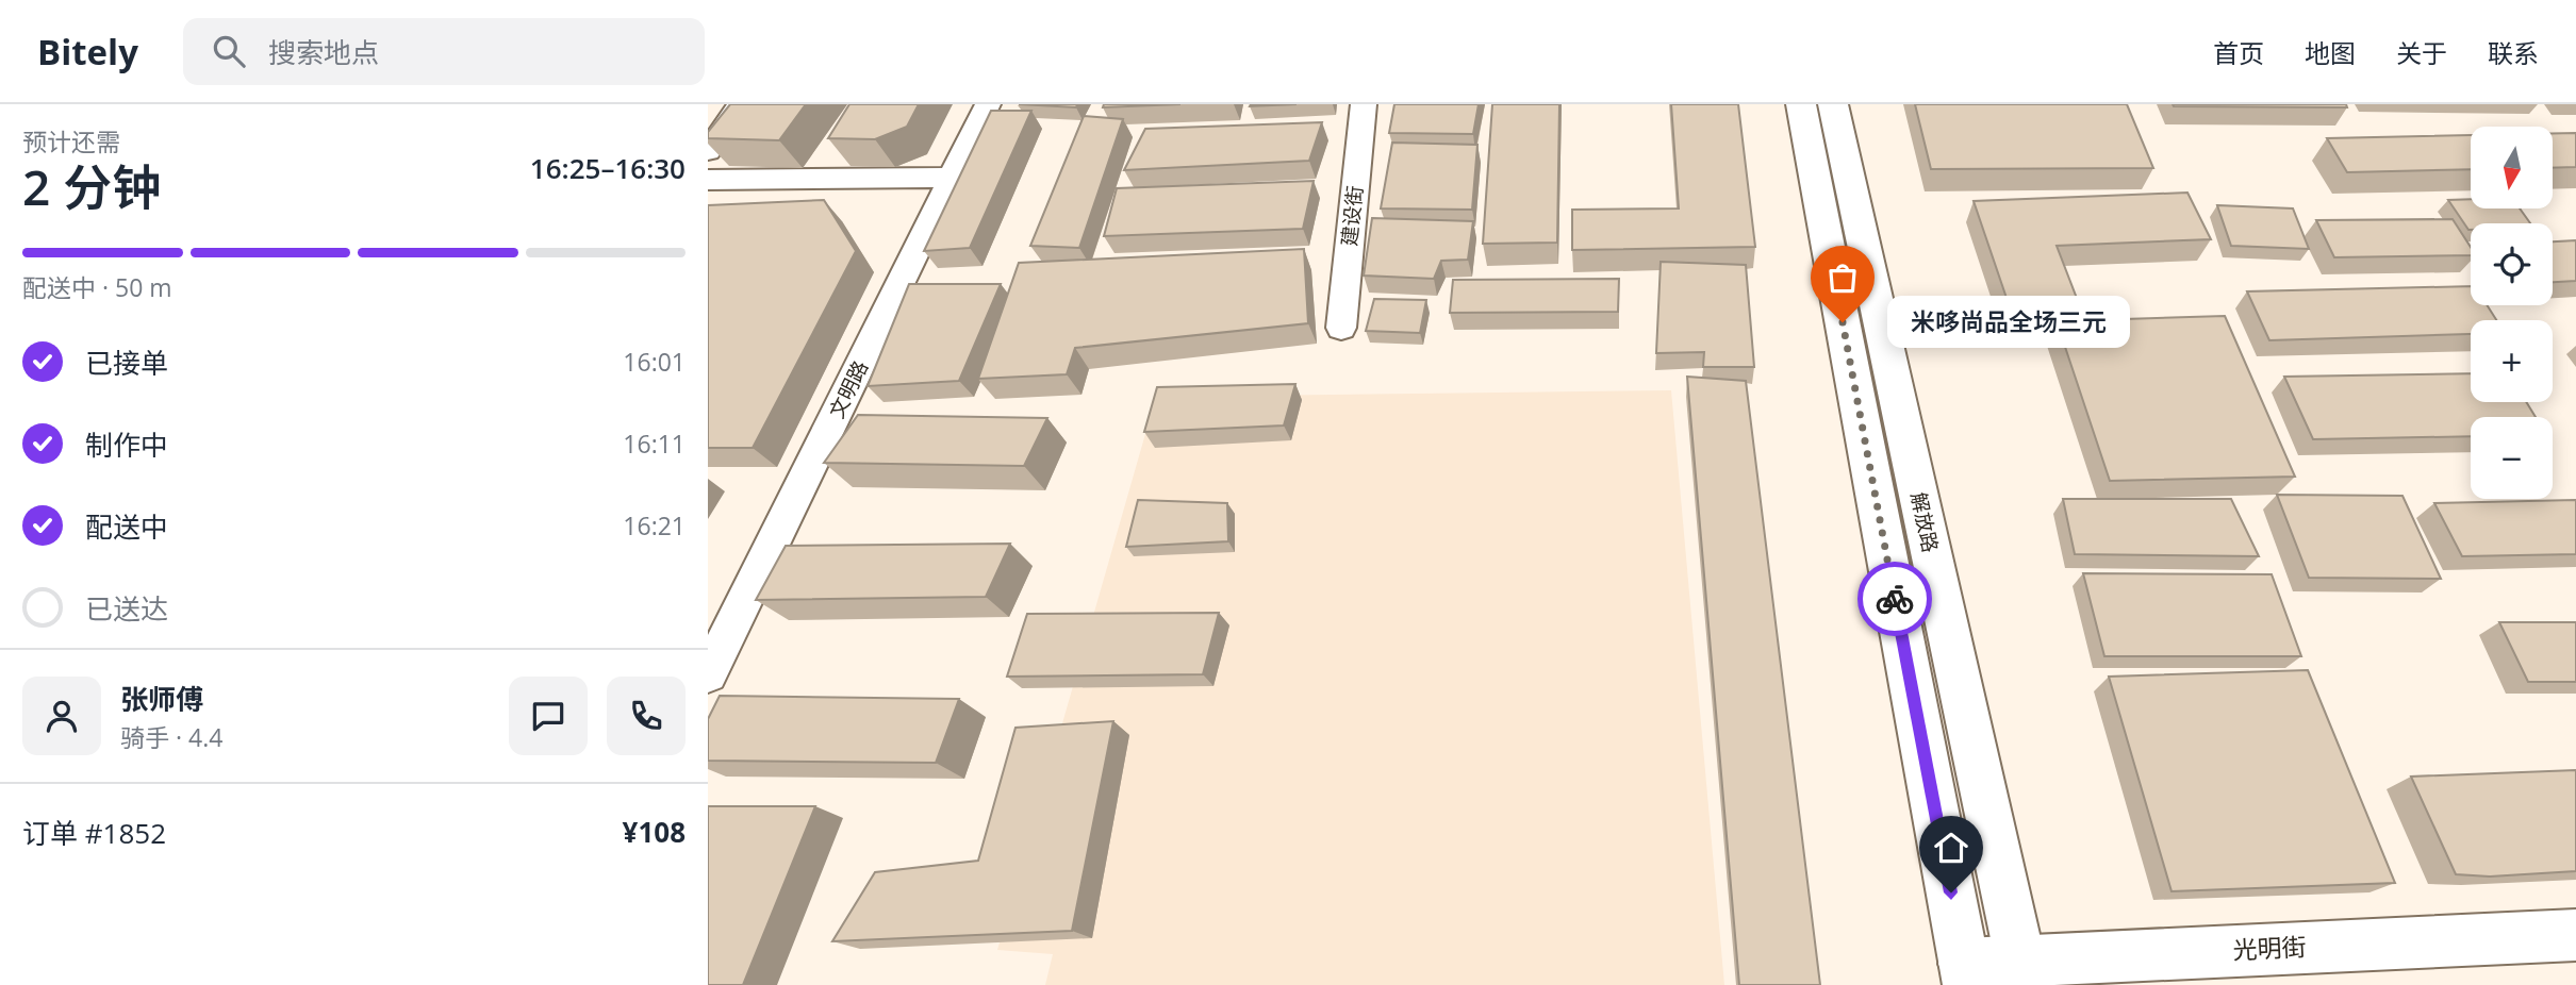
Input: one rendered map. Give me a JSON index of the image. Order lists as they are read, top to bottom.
{
  "streets": {
    "main road": ["解放路", "光明街"],
    "street": ["建设街", "文明路"]
  },
  "crossings": [
    ["解放路", "光明街"]
  ],
  "places": ["米哆尚品全场三元"],
  "north": "bottom",
  "page": {
    "header": "Bitely",
    "search": "搜索地点",
    "nav": [
      "首页",
      "地图",
      "关于",
      "联系"
    ],
    "heading": ["2 分钟", "预计还需", "16:25–16:30"],
    "panel": [
      "张师傅",
      "骑手 · 4.4",
      "订单 #1852",
      "¥108"
    ],
    "map_buttons": ["+", "−"],
    "bar": "配送中 · 50 m",
    "bubble": "米哆尚品全场三元",
    "list": [
      ["已接单", "16:01"],
      ["制作中", "16:11"],
      ["配送中", "16:21"],
      "已送达"
    ]
  }
}
